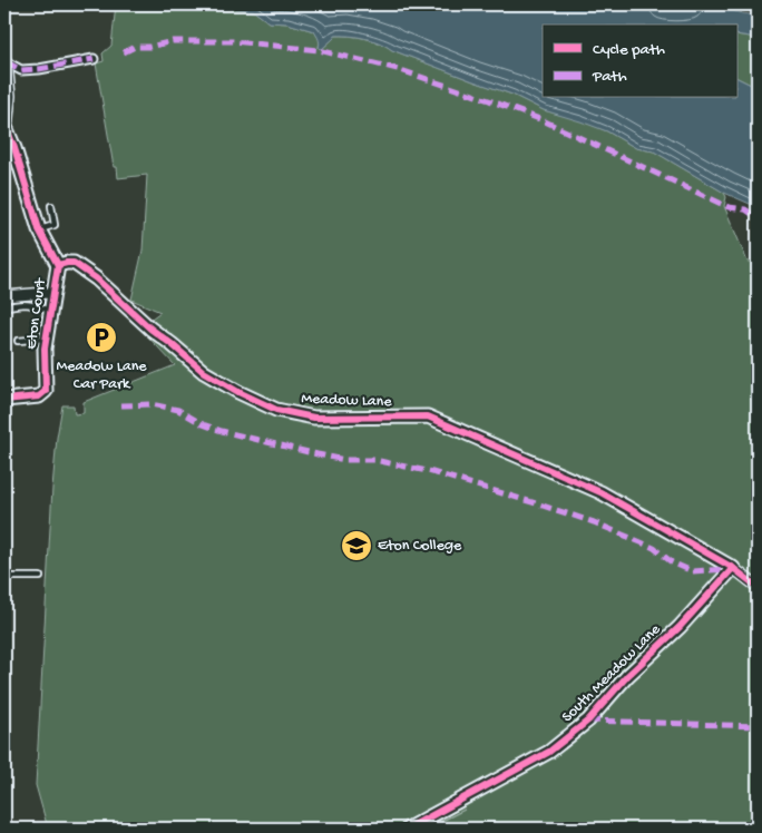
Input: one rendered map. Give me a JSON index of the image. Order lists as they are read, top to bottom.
{
  "streets": {
    "street": ["Eton Court", "Meadow Lane", "South Meadow Lane"]
  },
  "crossings": [
    ["Eton Court", "Meadow Lane"],
    ["Meadow Lane", "South Meadow Lane"]
  ],
  "places": {
    "parking": ["Meadow Lane Car Park"],
    "school or university": ["Eton College"]
  },
  "legend": ["Cycle path", "Path"]
}
